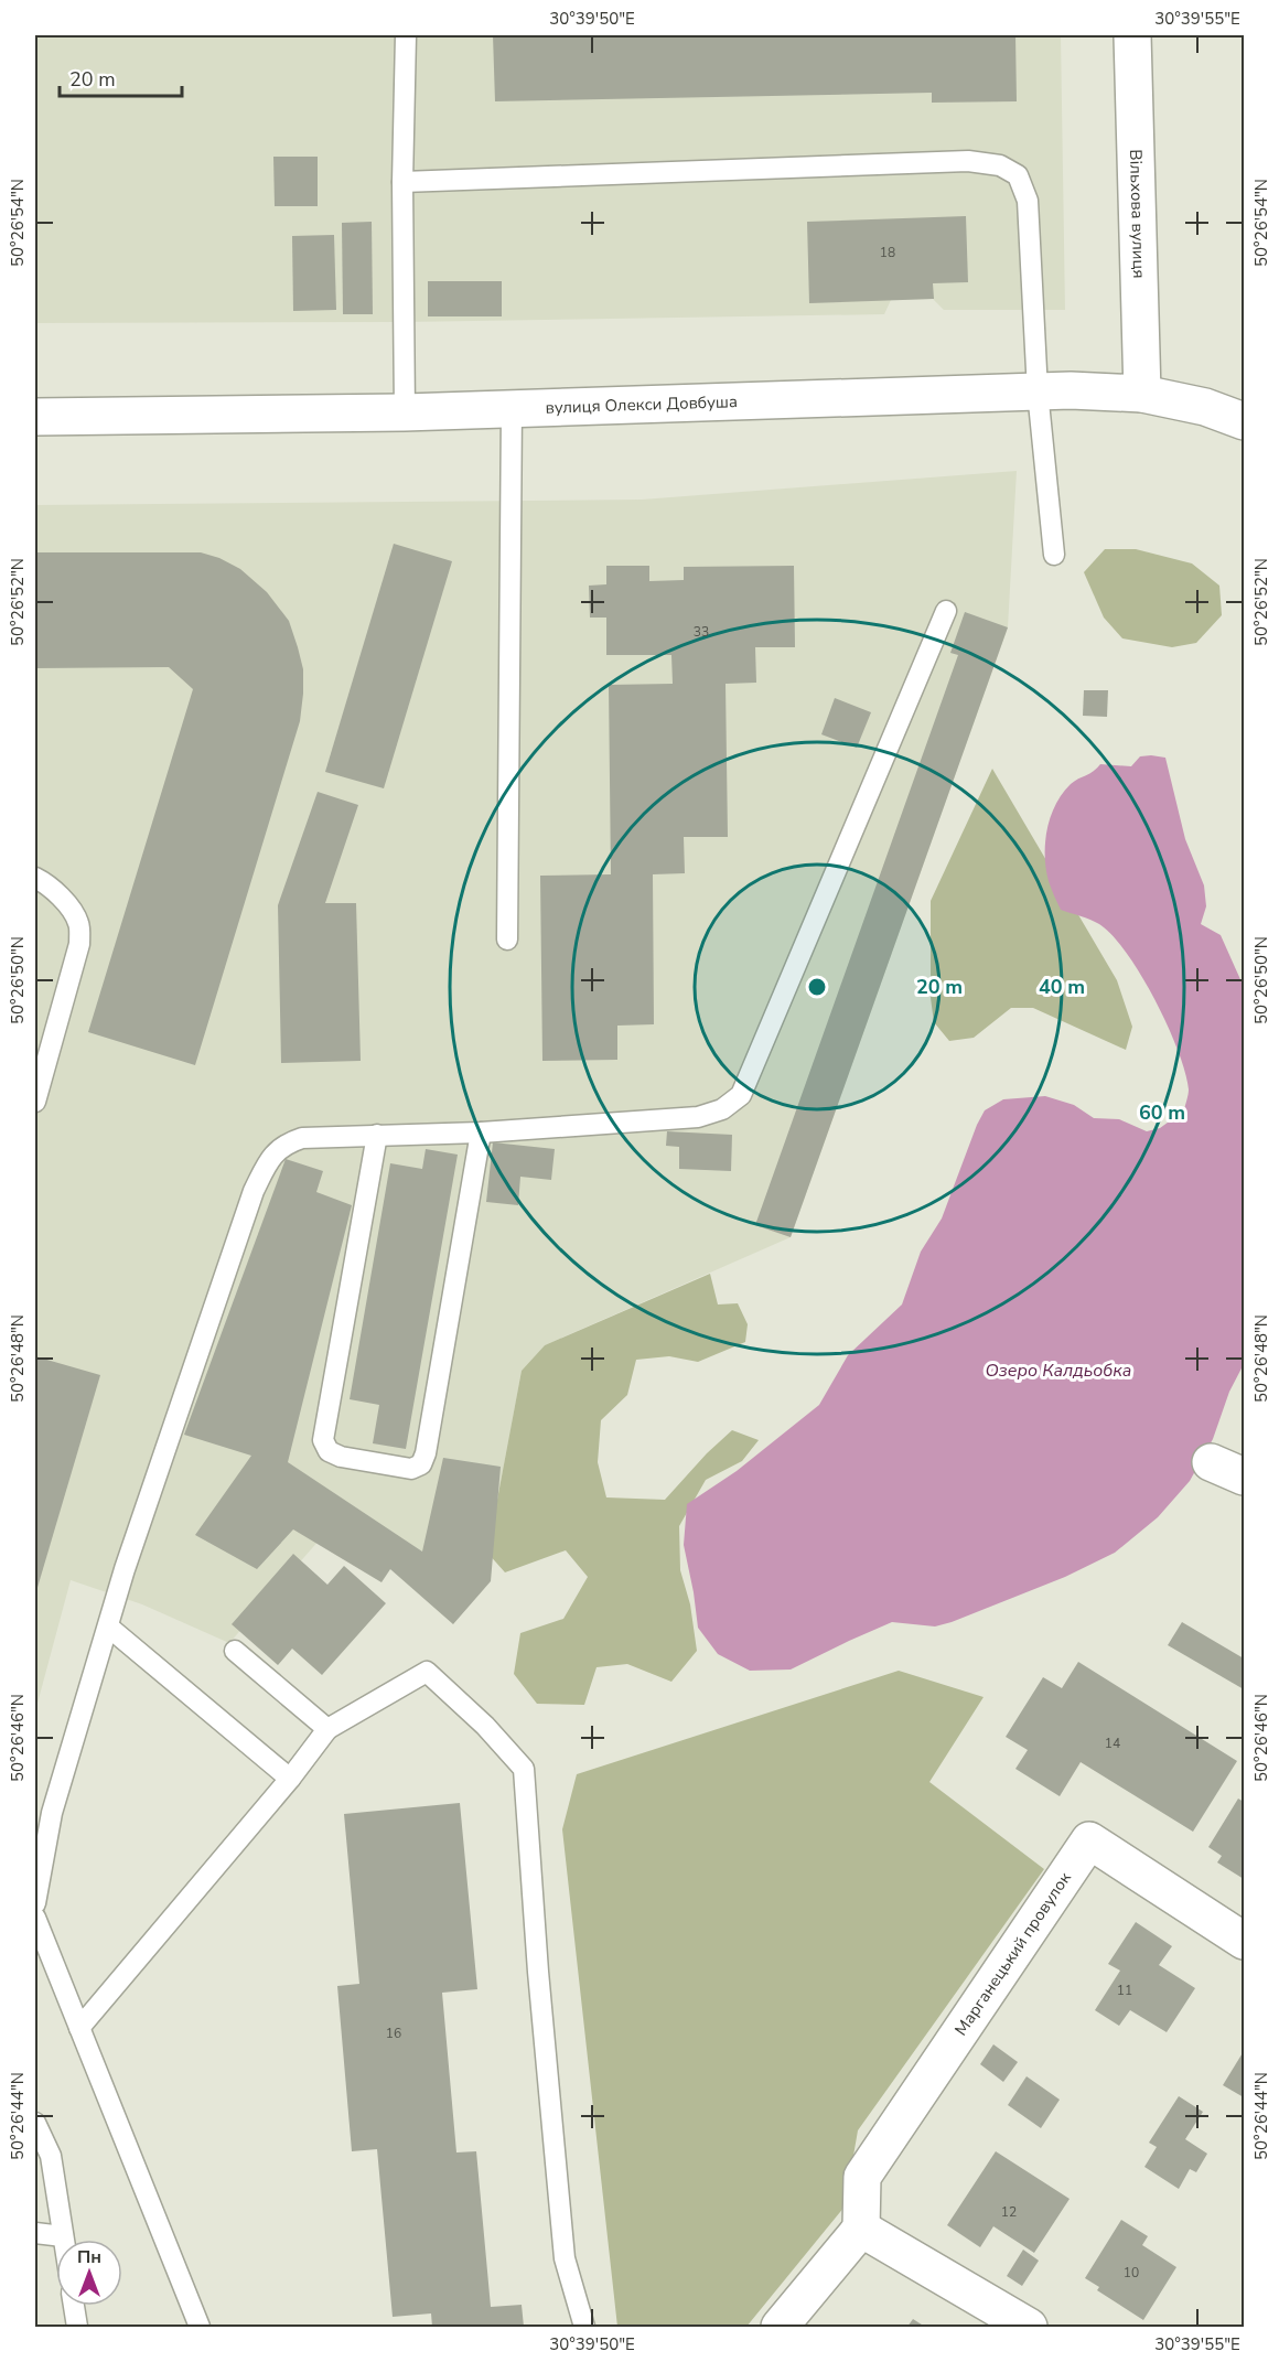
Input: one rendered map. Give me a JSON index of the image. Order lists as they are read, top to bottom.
{
  "streets": {
    "street": ["Вільхова вулиця", "вулиця Олекси Довбуша", "Марганецький провулок"]
  },
  "crossings": [
    ["Вільхова вулиця", "вулиця Олекси Довбуша"]
  ],
  "water": ["Озеро Калдьобка"],
  "house_numbers": [
    "18",
    "33",
    "14",
    "11",
    "16",
    "12",
    "10"
  ],
  "scale_bar": "20 m",
  "north": "top",
  "coordinates": [
    "30°39'50\"E",
    "30°39'55\"E",
    "50°26'54\"N",
    "50°26'52\"N",
    "50°26'50\"N",
    "50°26'48\"N",
    "50°26'46\"N",
    "50°26'44\"N"
  ],
  "rings": ["20 m", "40 m", "60 m"]
}
